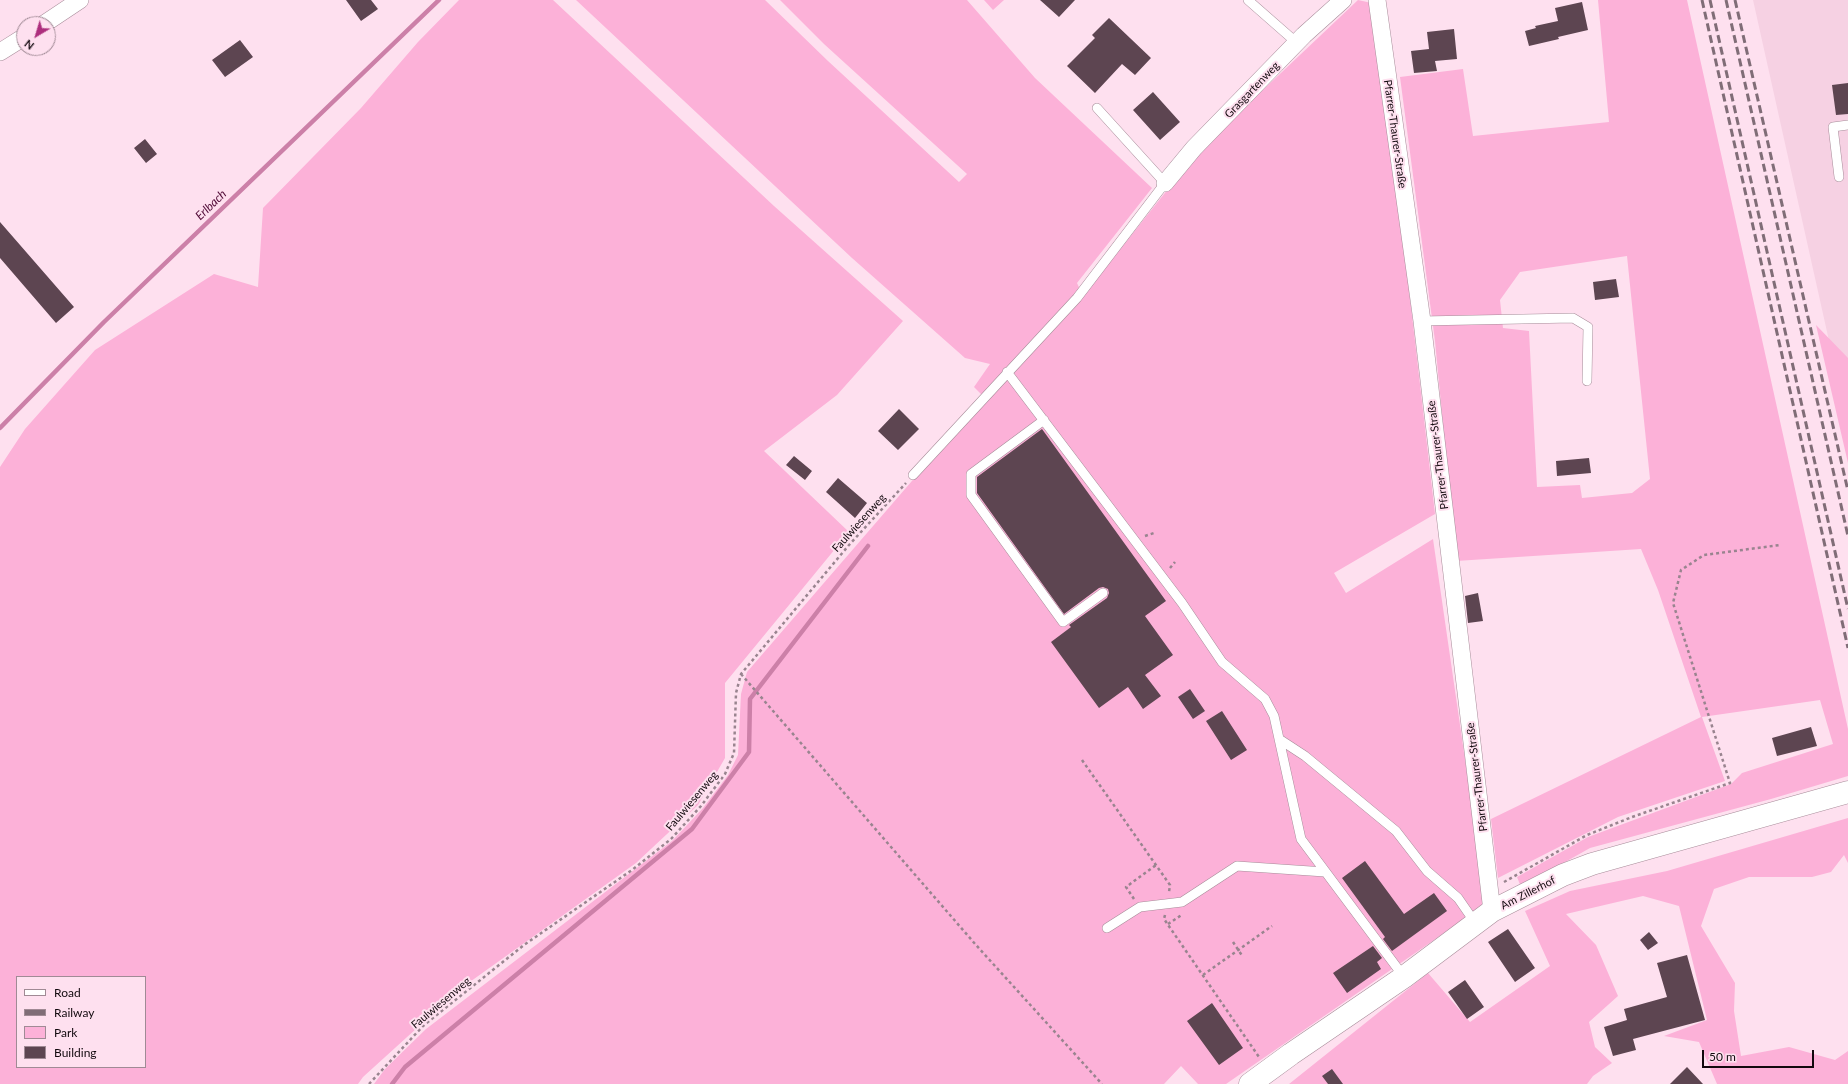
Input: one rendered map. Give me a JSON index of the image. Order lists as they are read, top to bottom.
{
  "streets": {
    "street": ["Grasgartenweg", "Pfarrer-Thaurer-Straße", "Am Zillerhof"],
    "path": ["Faulwiesenweg"]
  },
  "crossings": [
    ["Pfarrer-Thaurer-Straße", "Am Zillerhof"]
  ],
  "water": ["Erlbach"],
  "legend": [
    "Road",
    "Railway",
    "Park",
    "Building"
  ],
  "scale_bar": "50 m",
  "north": "bottom left"
}
